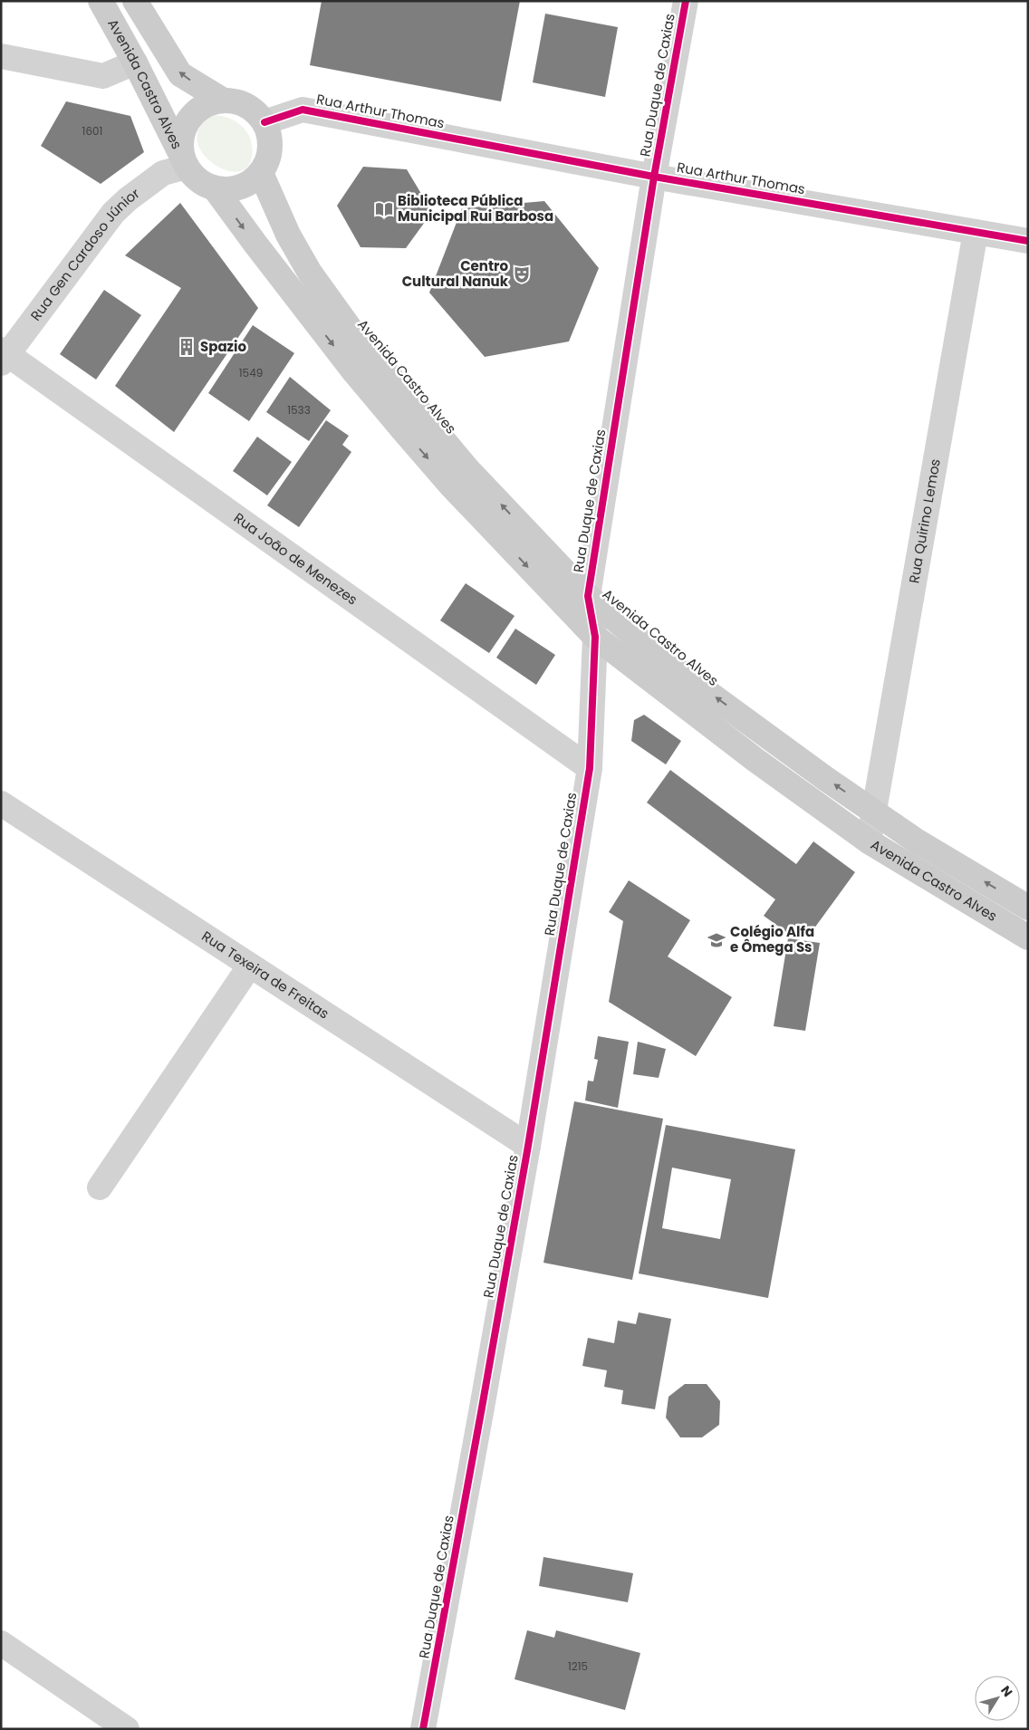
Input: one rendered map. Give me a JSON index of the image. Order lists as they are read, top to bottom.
{
  "streets": {
    "main road": ["Avenida Castro Alves"],
    "street": [
      "Rua Duque de Caxias",
      "Rua Arthur Thomas",
      "Rua Gen Cardoso Júnior",
      "Rua Quirino Lemos",
      "Rua João de Menezes",
      "Rua Texeira de Freitas"
    ]
  },
  "crossings": [
    ["Avenida Castro Alves", "Rua Duque de Caxias"],
    ["Avenida Castro Alves", "Rua Arthur Thomas"],
    ["Avenida Castro Alves", "Rua Gen Cardoso Júnior"],
    ["Avenida Castro Alves", "Rua Quirino Lemos"],
    ["Rua Duque de Caxias", "Rua Arthur Thomas"],
    ["Rua Duque de Caxias", "Rua João de Menezes"],
    ["Rua Duque de Caxias", "Rua Texeira de Freitas"],
    ["Rua Arthur Thomas", "Rua Gen Cardoso Júnior"],
    ["Rua Arthur Thomas", "Rua Quirino Lemos"],
    ["Rua Gen Cardoso Júnior", "Rua João de Menezes"]
  ],
  "places": {
    "library": ["Biblioteca Pública Municipal Rui Barbosa"],
    "theatre": ["Centro Cultural Nanuk"],
    "building": ["Spazio"],
    "school or university": ["Colégio Alfa e Ômega Ss"]
  },
  "house_numbers": [
    "1601",
    "1549",
    "1533",
    "1215"
  ],
  "north": "top right"
}
